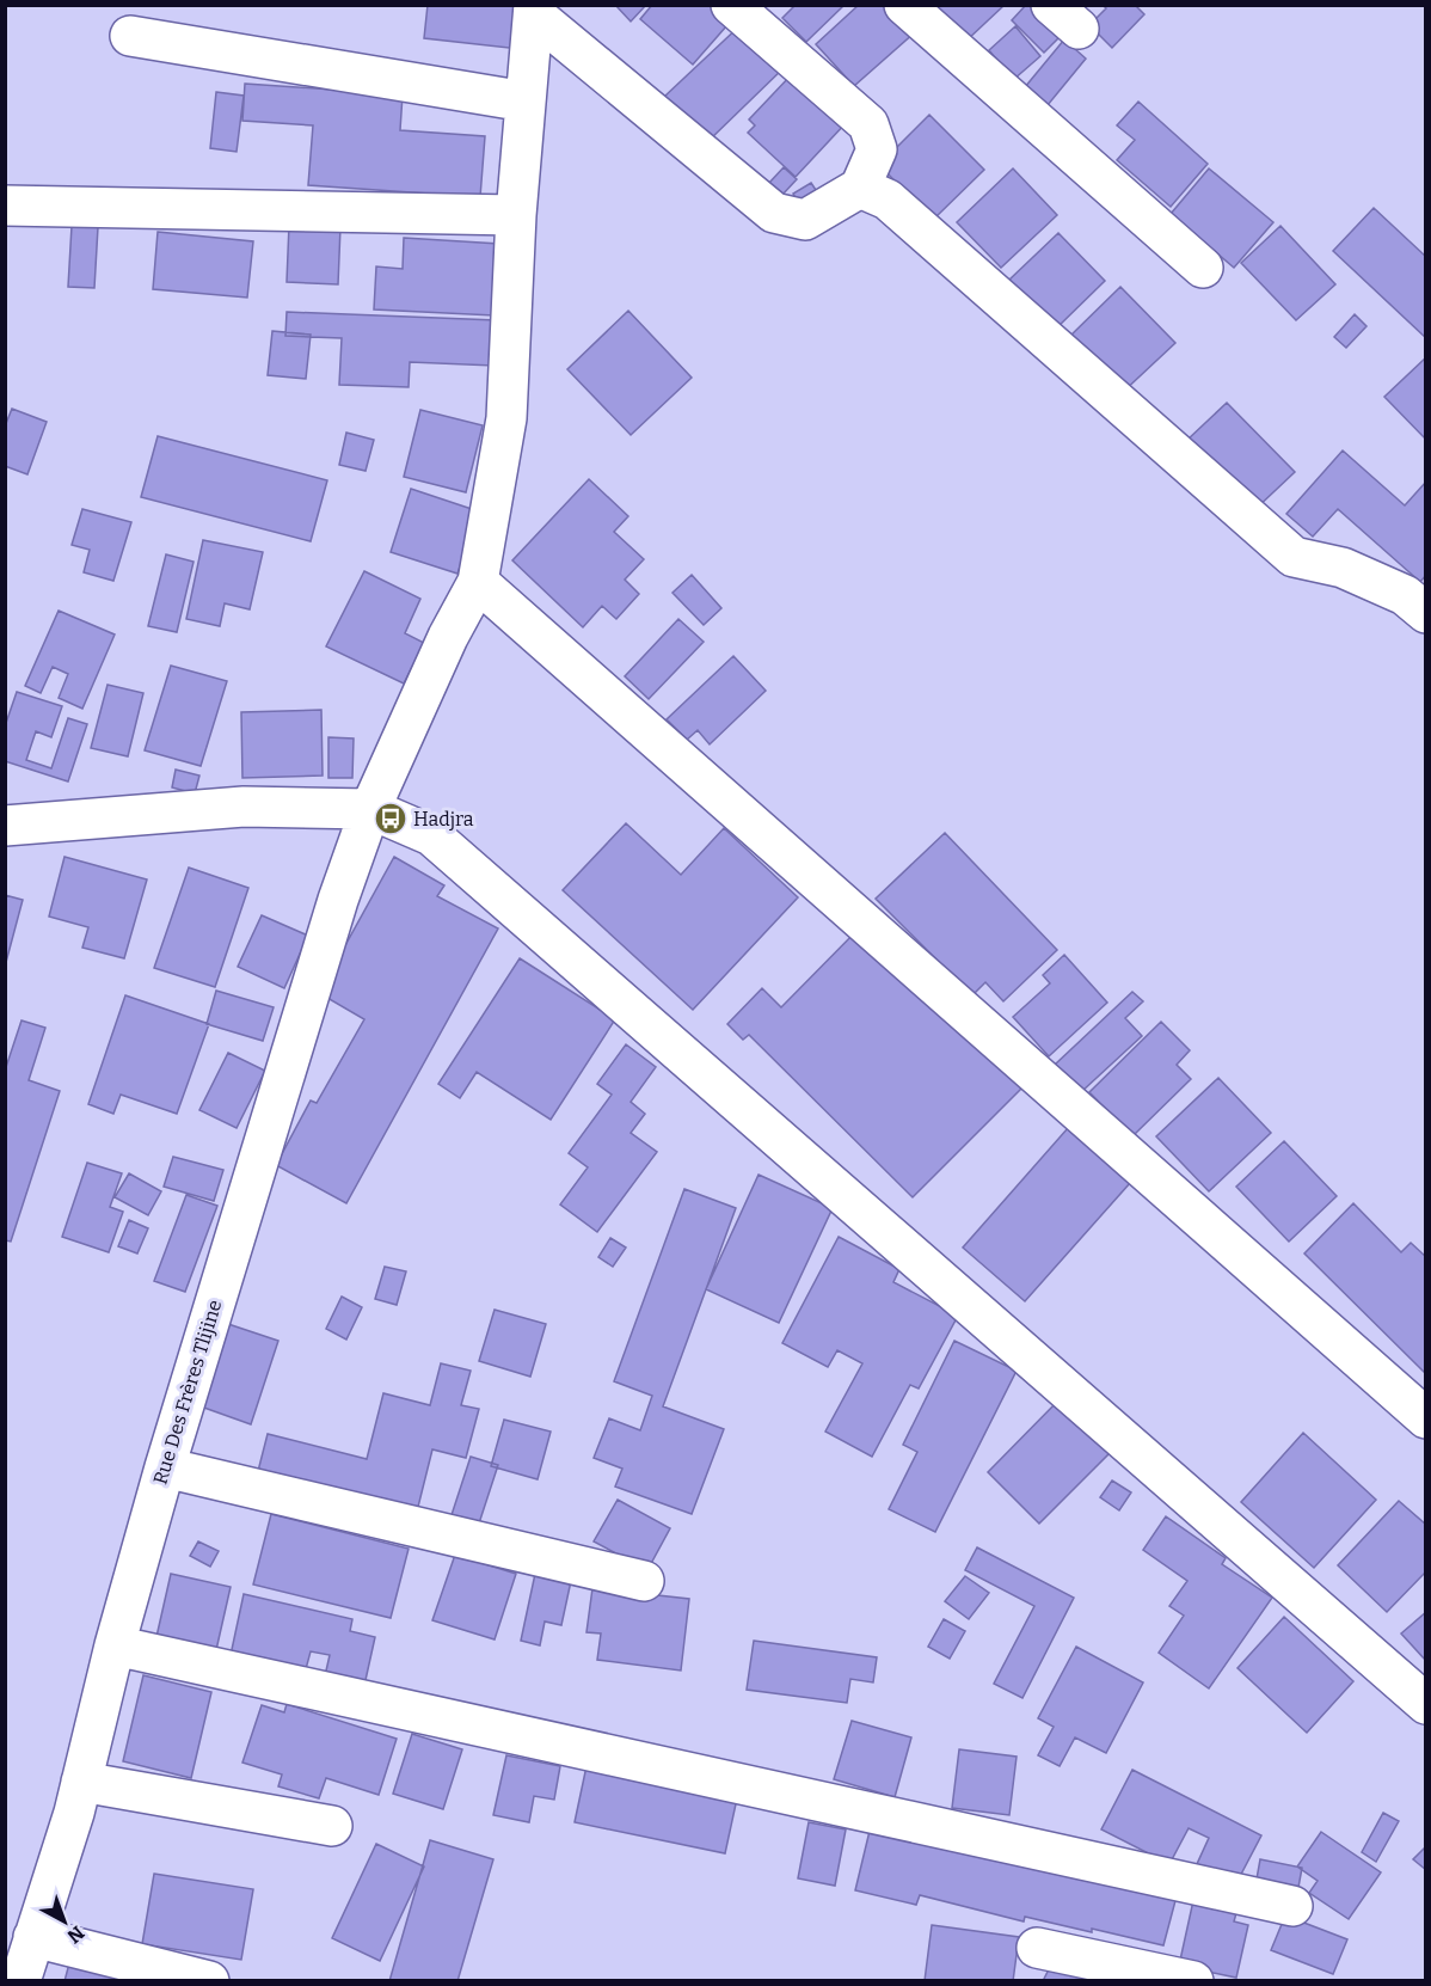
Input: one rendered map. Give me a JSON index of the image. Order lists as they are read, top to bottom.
{
  "streets": {
    "street": ["Rue Des Frères Tlijine"]
  },
  "places": {
    "bus stop": ["Hadjra"]
  },
  "north": "bottom right"
}
